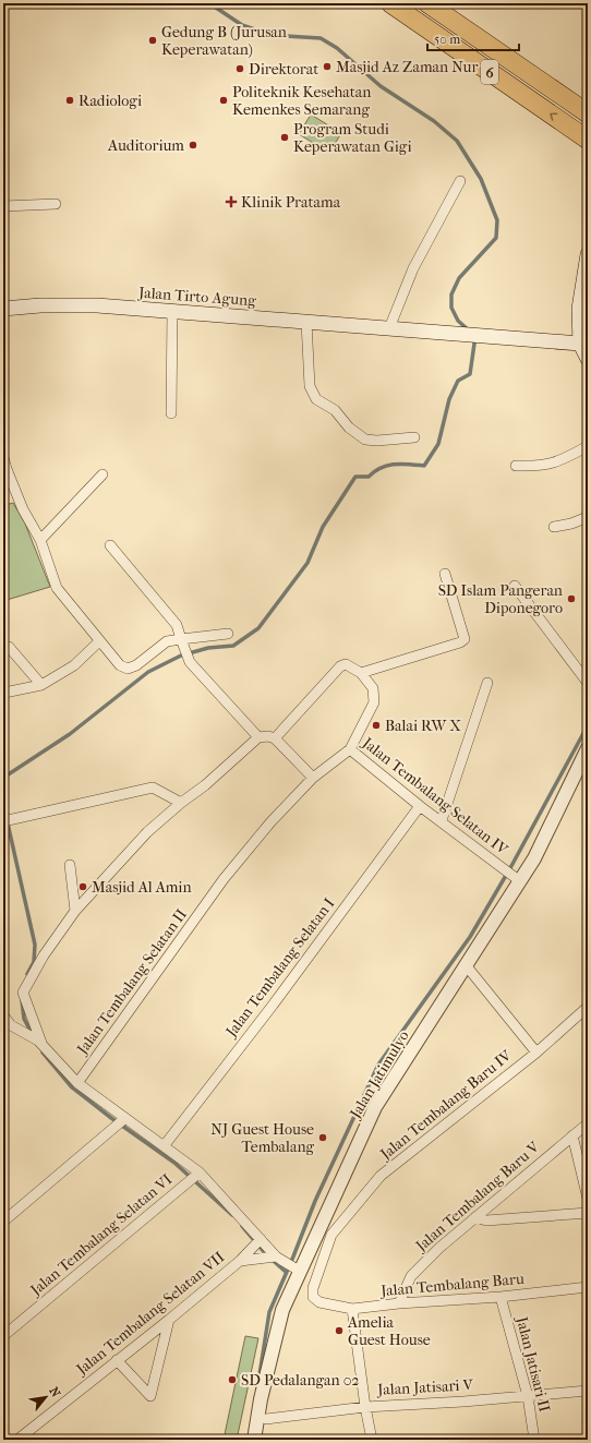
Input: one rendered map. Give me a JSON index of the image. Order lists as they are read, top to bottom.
{
  "streets": {
    "highway": ["6"],
    "main road": ["Jalan Tirto Agung"],
    "street": [
      "Jalan Tembalang Selatan IV",
      "Jalan Tembalang Selatan I",
      "Jalan Tembalang Selatan II",
      "Jalan Jatimulyo",
      "Jalan Tembalang Baru IV",
      "Jalan Tembalang Baru V",
      "Jalan Tembalang Selatan VI",
      "Jalan Tembalang Baru",
      "Jalan Tembalang Selatan VII",
      "Jalan Jatisari II",
      "Jalan Jatisari V"
    ]
  },
  "crossings": [
    ["Jalan Tembalang Selatan IV", "Jalan Tembalang Selatan I"],
    ["Jalan Tembalang Selatan IV", "Jalan Tembalang Selatan II"],
    ["Jalan Tembalang Selatan IV", "Jalan Jatimulyo"],
    ["Jalan Tembalang Baru IV", "Jalan Tembalang Baru"],
    ["Jalan Tembalang Baru V", "Jalan Tembalang Baru"],
    ["Jalan Tembalang Baru", "Jalan Jatisari II"],
    ["Jalan Jatisari II", "Jalan Jatisari V"]
  ],
  "places": {
    "other": [
      "Gedung B (Jurusan Keperawatan)",
      "Masjid Az Zaman Nur",
      "Direktorat",
      "Radiologi",
      "Politeknik Kesehatan Kemenkes Semarang",
      "Program Studi Keperawatan Gigi",
      "Auditorium",
      "SD Islam Pangeran Diponegoro",
      "Balai RW X",
      "Masjid Al Amin",
      "NJ Guest House Tembalang",
      "Amelia Guest House",
      "SD Pedalangan 02"
    ],
    "health": ["Klinik Pratama"]
  },
  "scale_bar": "50 m",
  "north": "top right"
}
